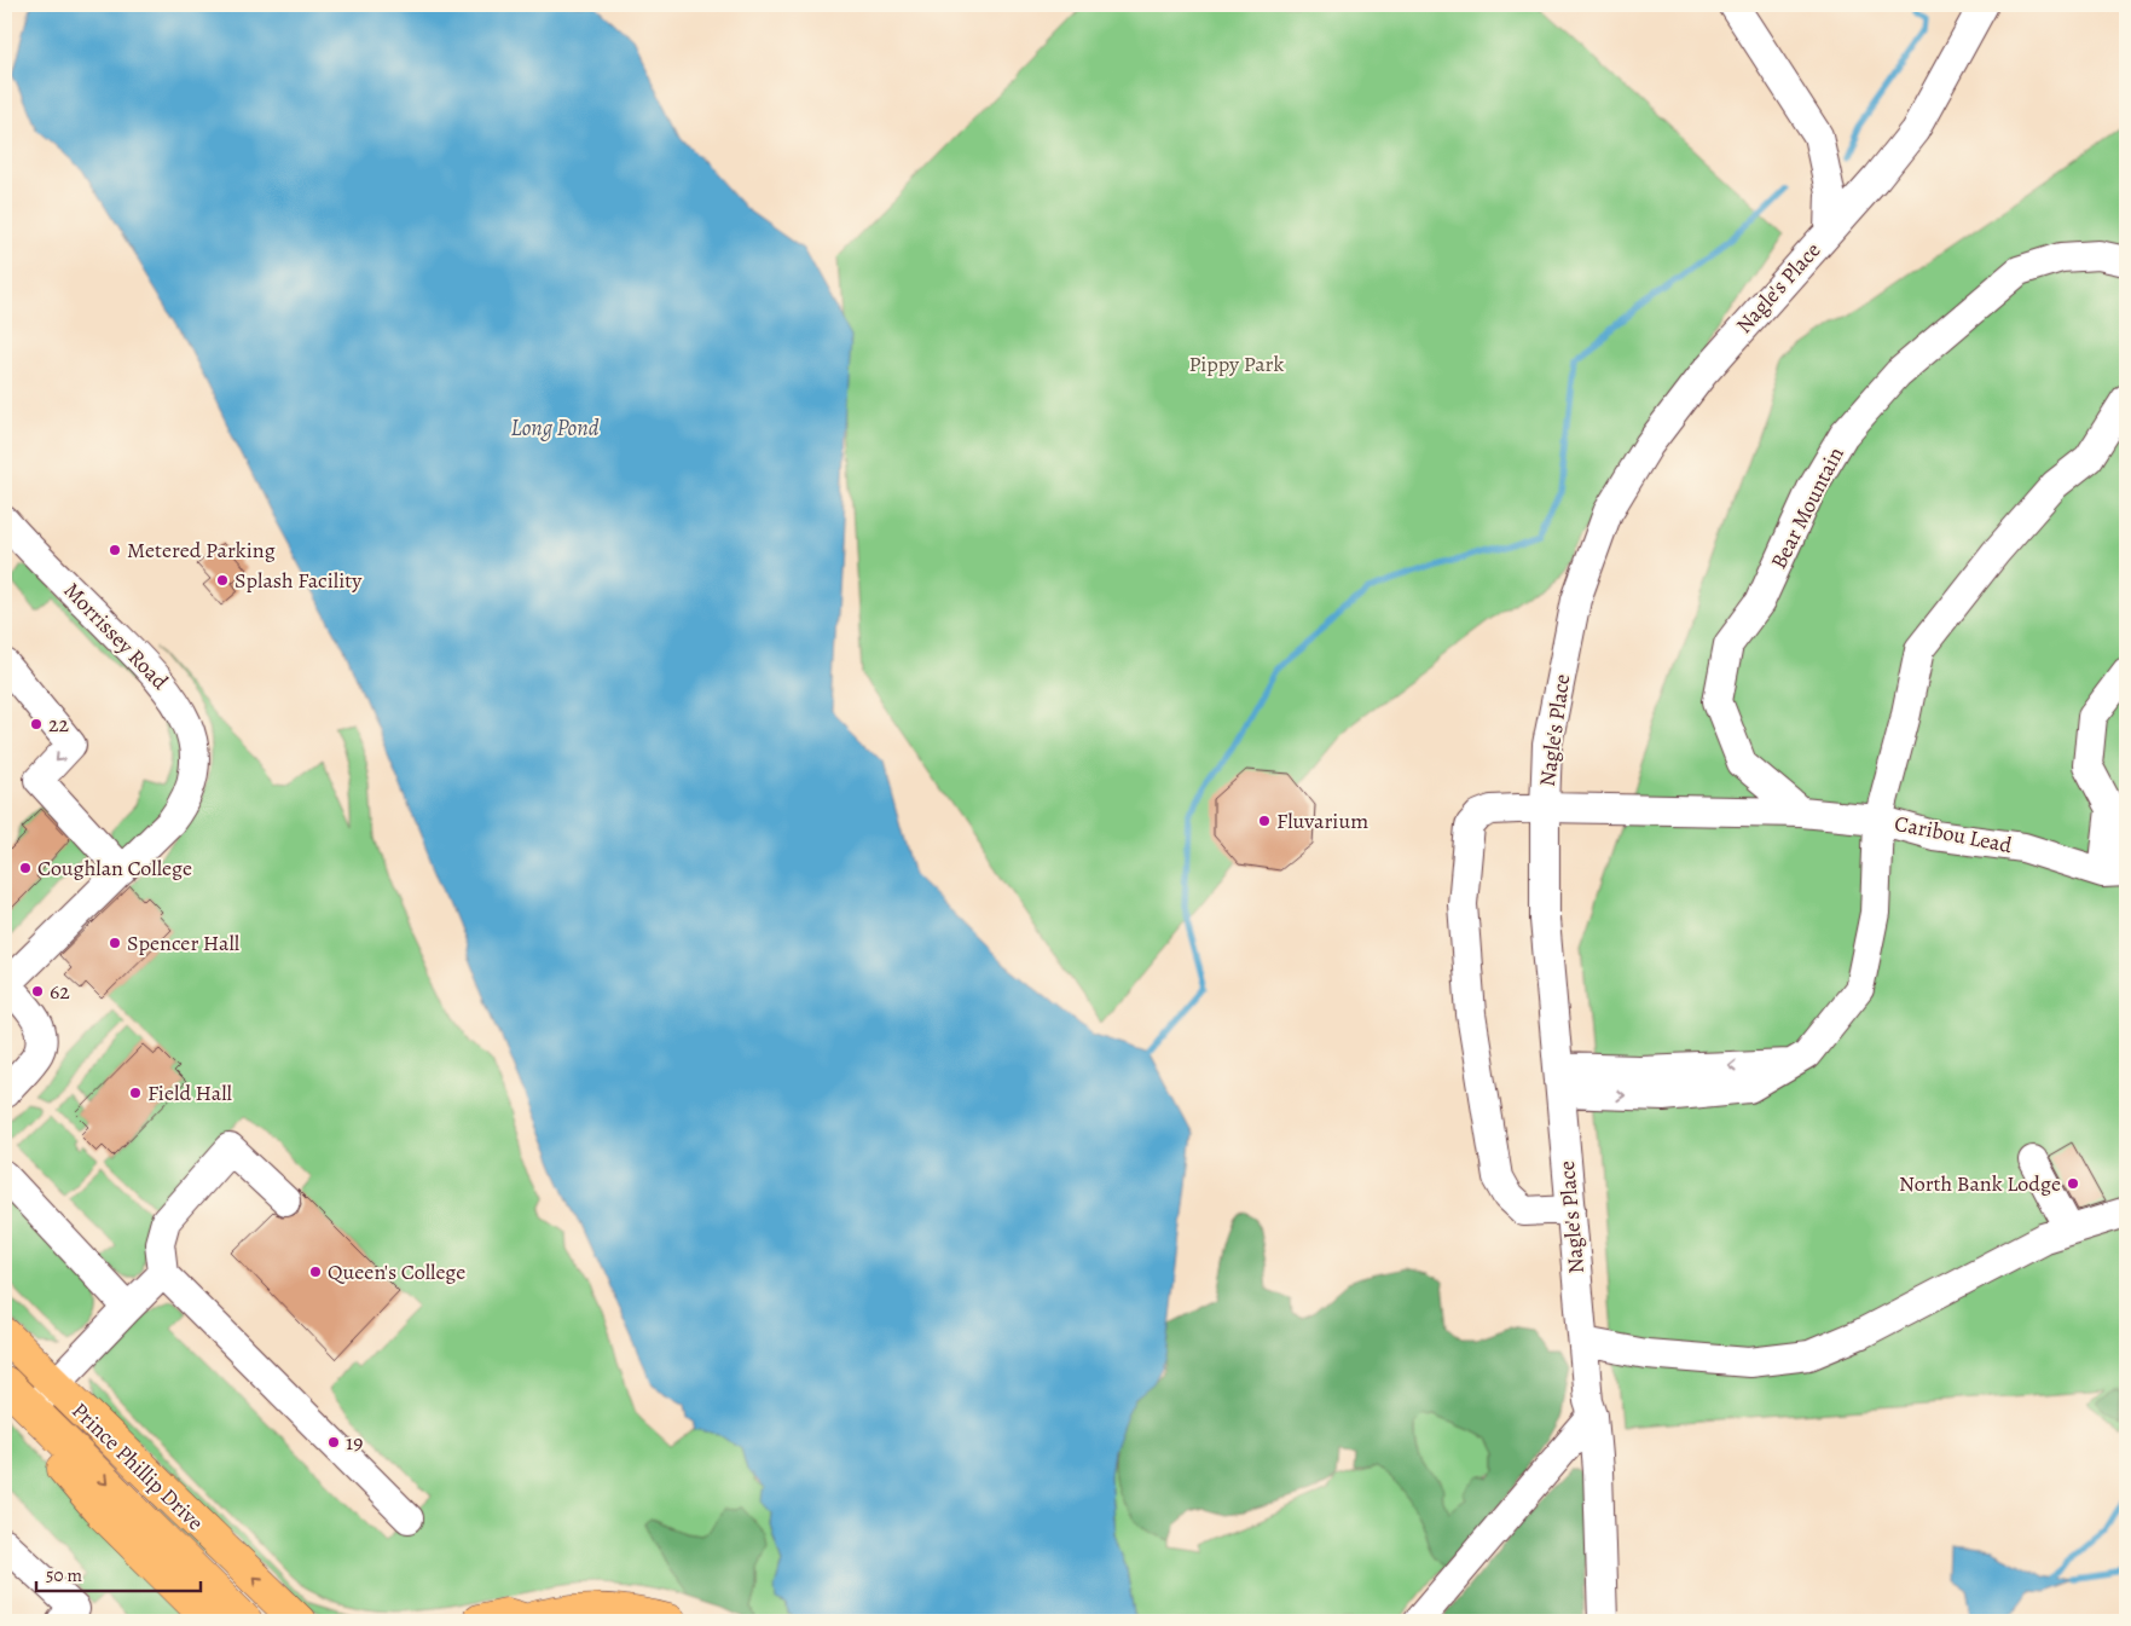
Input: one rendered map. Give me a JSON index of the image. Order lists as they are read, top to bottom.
{
  "streets": {
    "main road": ["Prince Phillip Drive"],
    "street": [
      "Nagle's Place",
      "Bear Mountain",
      "Morrissey Road",
      "Caribou Lead"
    ]
  },
  "crossings": [
    ["Nagle's Place", "Caribou Lead"],
    ["Bear Mountain", "Caribou Lead"]
  ],
  "water": ["Long Pond"],
  "parks": ["Pippy Park"],
  "places": [
    "Metered Parking",
    "Splash Facility",
    "22",
    "Fluvarium",
    "Coughlan College",
    "Spencer Hall",
    "62",
    "Field Hall",
    "North Bank Lodge",
    "Queen's College",
    "19"
  ],
  "scale_bar": "50 m"
}
